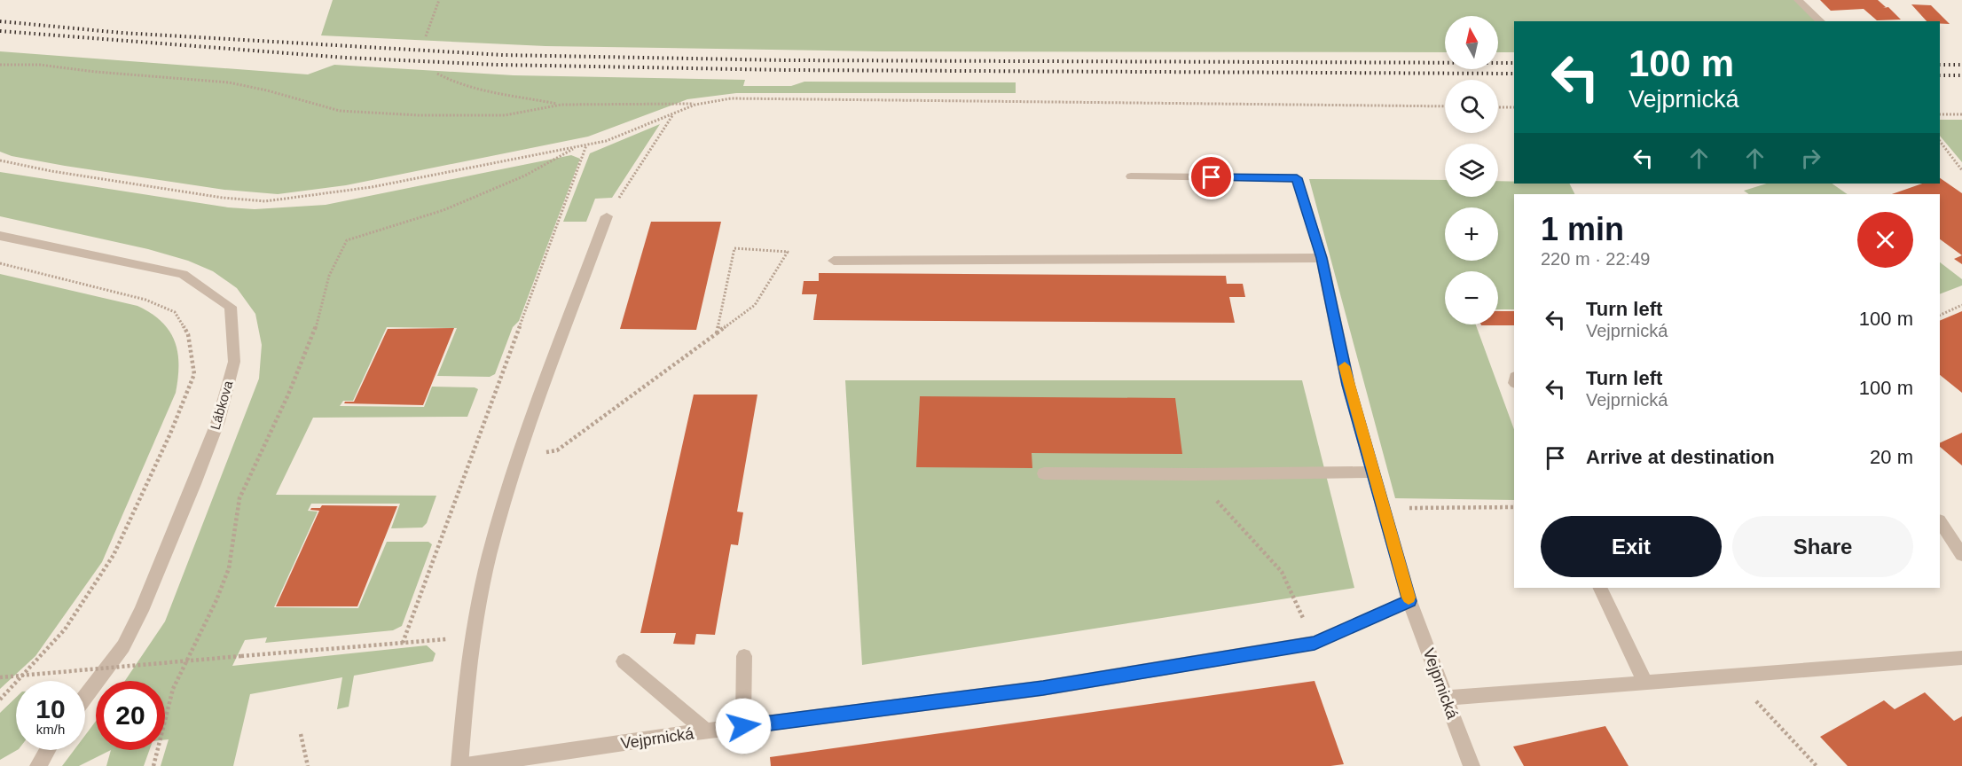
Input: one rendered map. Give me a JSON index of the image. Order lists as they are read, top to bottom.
{
  "streets": {
    "street": ["Lábkova", "Vejprnická"]
  },
  "north": "top",
  "page": {
    "map_buttons": ["+", "−"],
    "turn": ["100 m", "Vejprnická"],
    "heading": ["1 min", "220 m · 22:49"],
    "list": [
      {
        "name": "Turn left",
        "note": "Vejprnická",
        "value": "100 m"
      },
      {
        "name": "Turn left",
        "note": "Vejprnická",
        "value": "100 m"
      },
      {
        "name": "Arrive at destination",
        "value": "20 m"
      }
    ],
    "buttons": ["Exit", "Share"],
    "speed": "10 km/h",
    "limit": "20"
  }
}
